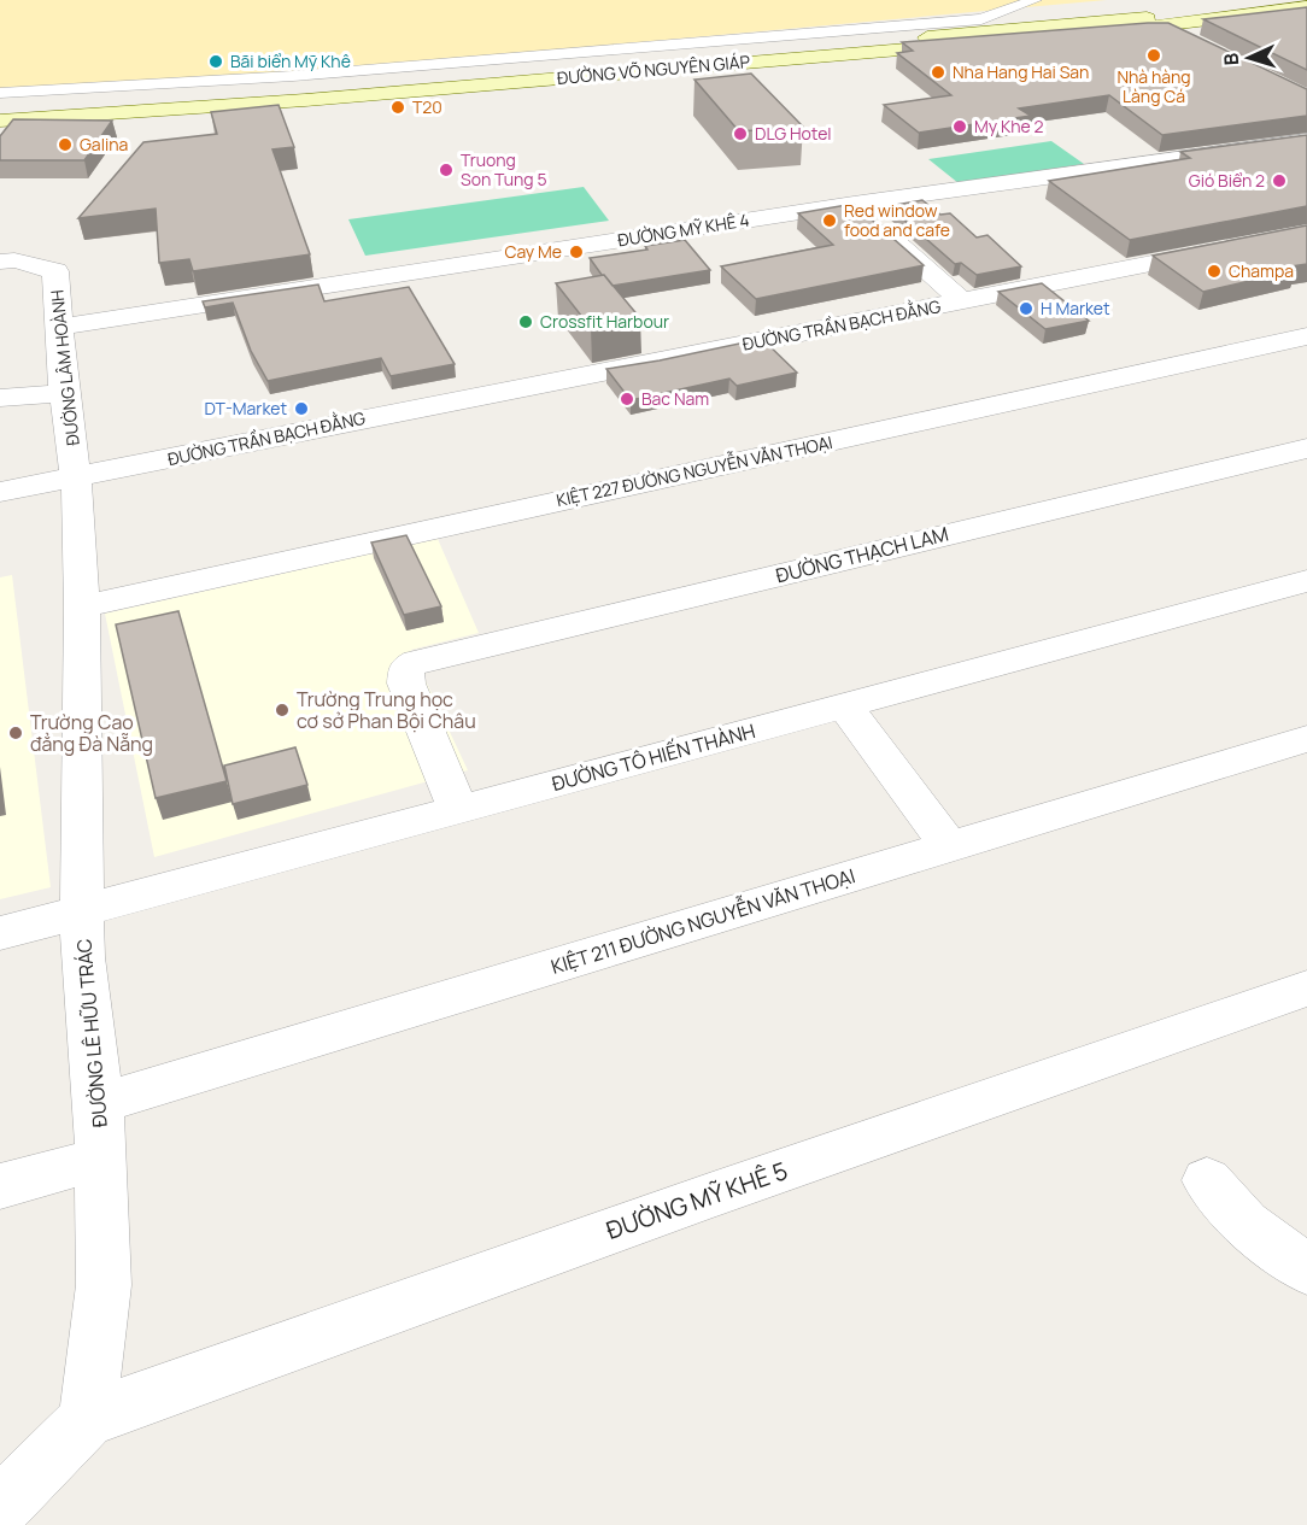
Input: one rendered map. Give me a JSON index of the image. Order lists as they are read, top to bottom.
{
  "streets": {
    "main road": ["ĐƯỜNG VÕ NGUYÊN GIÁP"],
    "street": [
      "ĐƯỜNG MỸ KHÊ 4",
      "ĐƯỜNG TRẦN BẠCH ĐẰNG",
      "ĐƯỜNG LÂM HOÀNH",
      "KIỆT 227 ĐƯỜNG NGUYỄN VĂN THOẠI",
      "ĐƯỜNG THẠCH LAM",
      "ĐƯỜNG TÔ HIẾN THÀNH",
      "KIỆT 211 ĐƯỜNG NGUYỄN VĂN THOẠI",
      "ĐƯỜNG LÊ HỮU TRÁC",
      "ĐƯỜNG MỸ KHÊ 5"
    ]
  },
  "crossings": [
    ["ĐƯỜNG MỸ KHÊ 4", "ĐƯỜNG LÂM HOÀNH"],
    ["ĐƯỜNG TRẦN BẠCH ĐẰNG", "ĐƯỜNG LÂM HOÀNH"],
    ["ĐƯỜNG TRẦN BẠCH ĐẰNG", "ĐƯỜNG LÊ HỮU TRÁC"],
    ["ĐƯỜNG LÂM HOÀNH", "ĐƯỜNG LÊ HỮU TRÁC"],
    ["KIỆT 227 ĐƯỜNG NGUYỄN VĂN THOẠI", "ĐƯỜNG LÊ HỮU TRÁC"],
    ["ĐƯỜNG THẠCH LAM", "ĐƯỜNG TÔ HIẾN THÀNH"],
    ["ĐƯỜNG TÔ HIẾN THÀNH", "ĐƯỜNG LÊ HỮU TRÁC"],
    ["KIỆT 211 ĐƯỜNG NGUYỄN VĂN THOẠI", "ĐƯỜNG LÊ HỮU TRÁC"],
    ["ĐƯỜNG LÊ HỮU TRÁC", "ĐƯỜNG MỸ KHÊ 5"]
  ],
  "places": [
    "Nhà hàng Làng Cá",
    "Bãi biển Mỹ Khê",
    "Nha Hang Hai San",
    "T20",
    "My Khe 2",
    "DLG Hotel",
    "Galina",
    "Truong Son Tung 5",
    "Gió Biển 2",
    "Red window food and cafe",
    "Cay Me",
    "Champa",
    "H Market",
    "Crossfit Harbour",
    "Bac Nam",
    "DT-Market",
    "Trường Trung học cơ sở Phan Bội Châu",
    "Trường Cao đẳng Đà Nẵng"
  ],
  "north": "left"
}
